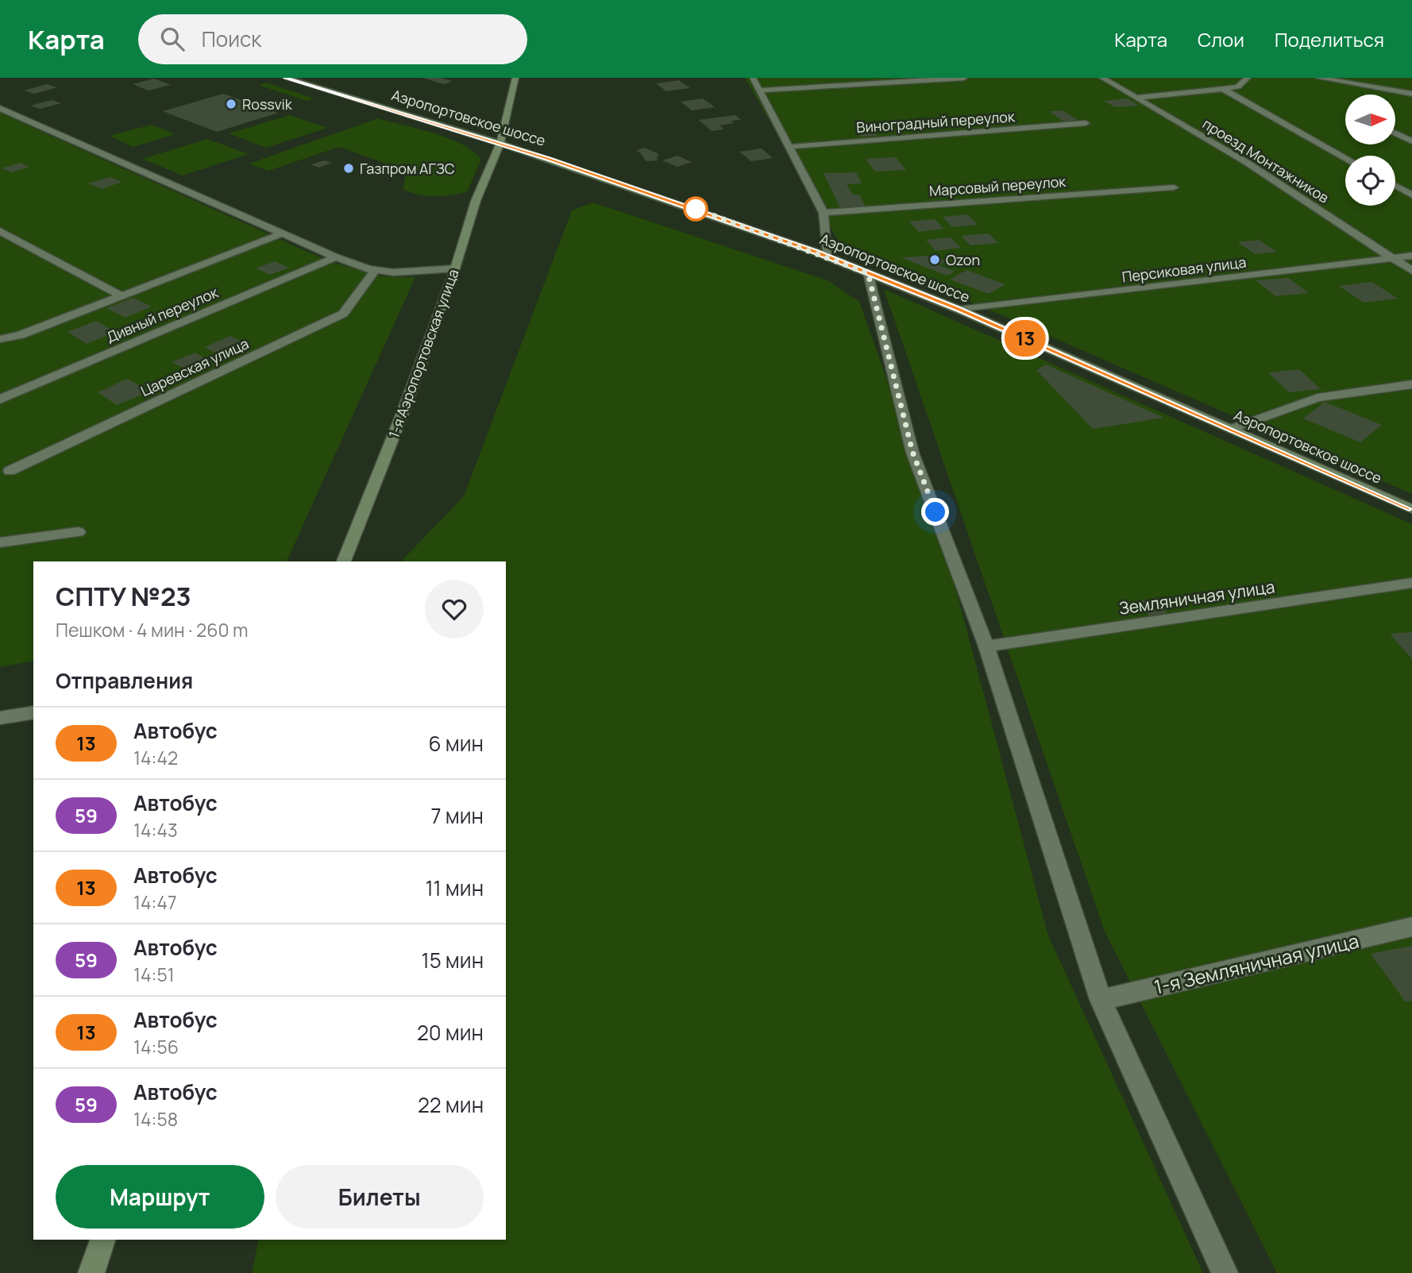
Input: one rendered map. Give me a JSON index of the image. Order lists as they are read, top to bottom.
{
  "streets": {
    "main road": ["Аэропортовское шоссе", "1-я Аэропортовская улица"],
    "street": [
      "Виноградный переулок",
      "проезд Монтажников",
      "Марсовый переулок",
      "Персиковая улица",
      "Дивный переулок",
      "Царевская улица",
      "Земляничная улица",
      "1-я Земляничная улица"
    ]
  },
  "crossings": [
    ["Аэропортовское шоссе", "Персиковая улица"],
    ["Аэропортовское шоссе", "1-я Аэропортовская улица"],
    ["проезд Монтажников", "Персиковая улица"]
  ],
  "places": ["Rossvik", "Газпром АГЗС", "Ozon"],
  "lines": ["bus line 13"],
  "north": "right",
  "page": {
    "header": "Карта",
    "search": "Поиск",
    "nav": ["Карта", "Слои", "Поделиться"],
    "on_map": "13",
    "heading": [
      ["СПТУ №23", "Пешком · 4 мин · 260 m"],
      "Отправления"
    ],
    "list": [
      {
        "mark": "13",
        "name": "Автобус",
        "note": "14:42",
        "value": "6 мин"
      },
      {
        "mark": "59",
        "name": "Автобус",
        "note": "14:43",
        "value": "7 мин"
      },
      {
        "mark": "13",
        "name": "Автобус",
        "note": "14:47",
        "value": "11 мин"
      },
      {
        "mark": "59",
        "name": "Автобус",
        "note": "14:51",
        "value": "15 мин"
      },
      {
        "mark": "13",
        "name": "Автобус",
        "note": "14:56",
        "value": "20 мин"
      },
      {
        "mark": "59",
        "name": "Автобус",
        "note": "14:58",
        "value": "22 мин"
      }
    ],
    "buttons": ["Маршрут", "Билеты"]
  }
}
